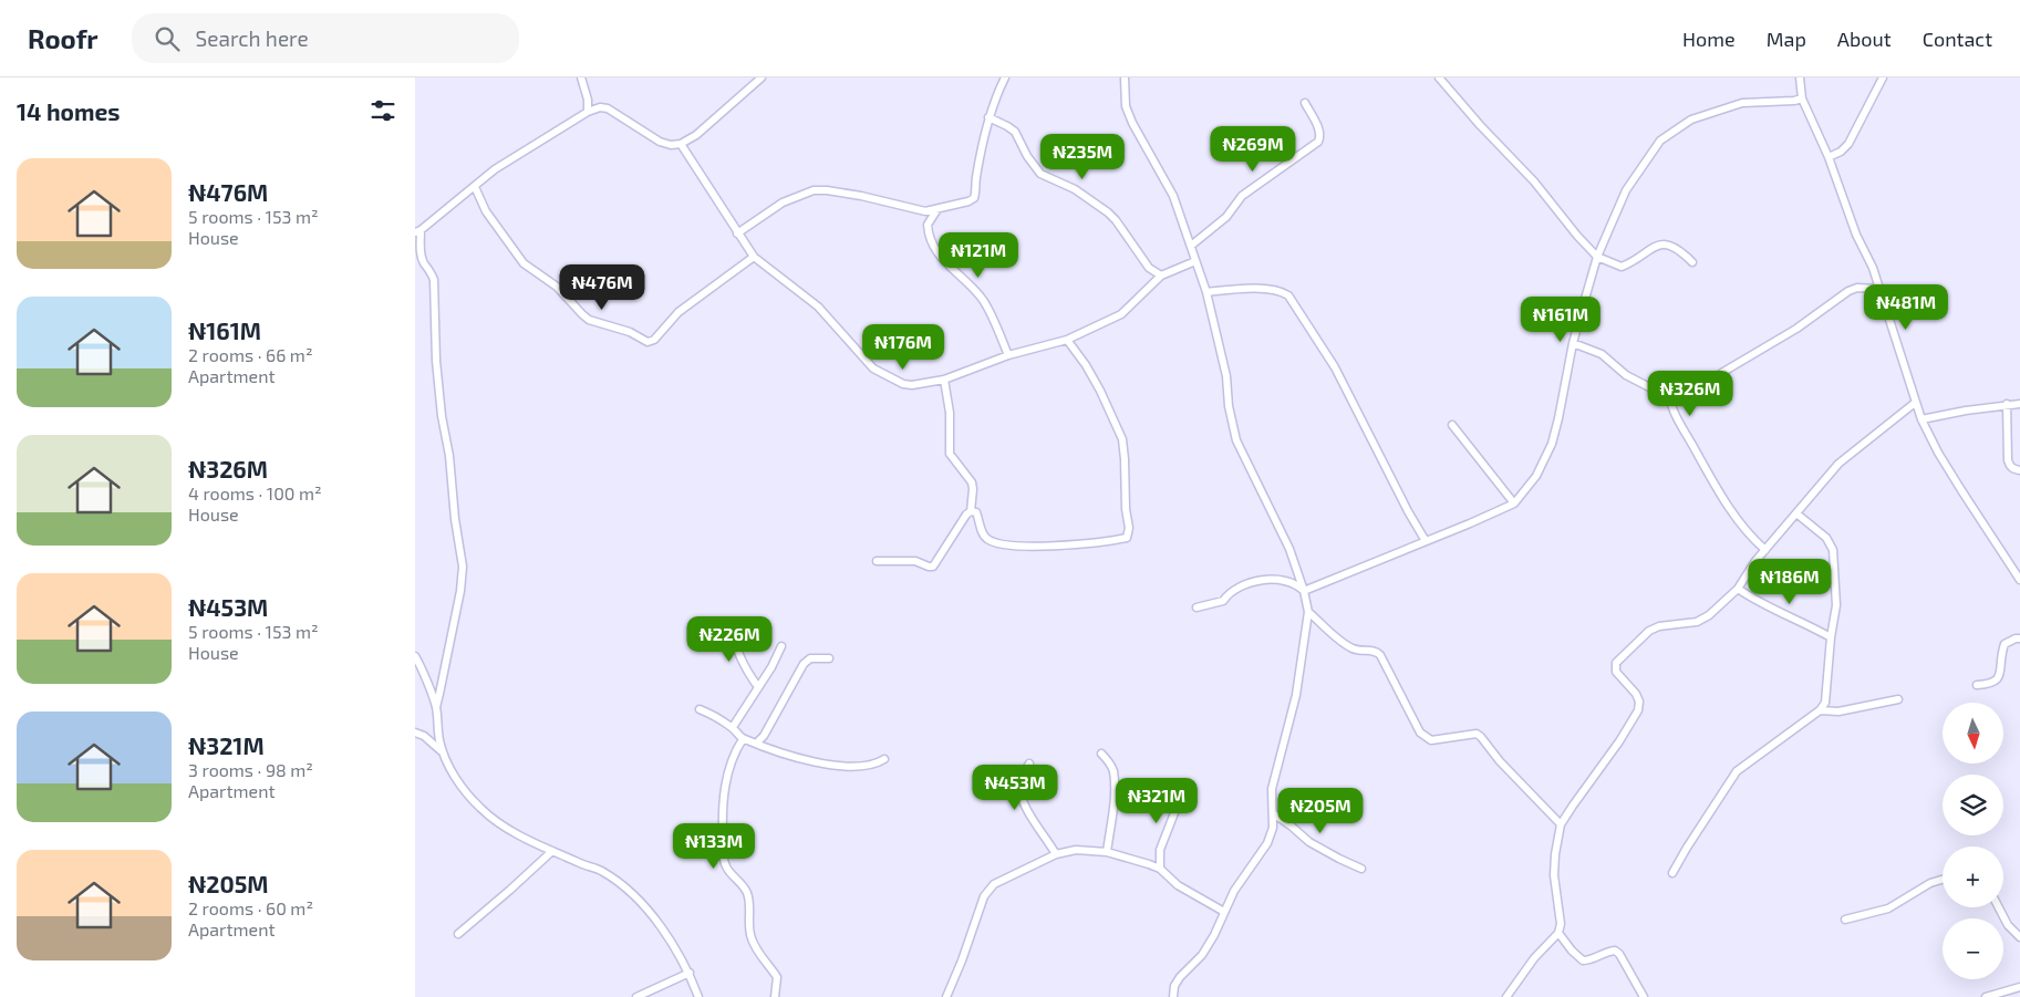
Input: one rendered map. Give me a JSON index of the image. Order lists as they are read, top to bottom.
{
  "north": "bottom",
  "page": {
    "header": "Roofr",
    "search": "Search here",
    "nav": [
      "Home",
      "Map",
      "About",
      "Contact"
    ],
    "heading": "14 homes",
    "price": [
      "₦269M",
      "₦235M",
      "₦121M",
      "₦476M",
      "₦481M",
      "₦161M",
      "₦176M",
      "₦326M",
      "₦186M",
      "₦226M",
      "₦453M",
      "₦321M",
      "₦205M",
      "₦133M"
    ],
    "list": [
      {
        "name": "₦476M",
        "note": "5 rooms · 153 m² · House"
      },
      {
        "name": "₦161M",
        "note": "2 rooms · 66 m² · Apartment"
      },
      {
        "name": "₦326M",
        "note": "4 rooms · 100 m² · House"
      },
      {
        "name": "₦453M",
        "note": "5 rooms · 153 m² · House"
      },
      {
        "name": "₦321M",
        "note": "3 rooms · 98 m² · Apartment"
      },
      {
        "name": "₦205M",
        "note": "2 rooms · 60 m² · Apartment"
      }
    ],
    "map_buttons": ["+", "−"]
  }
}
